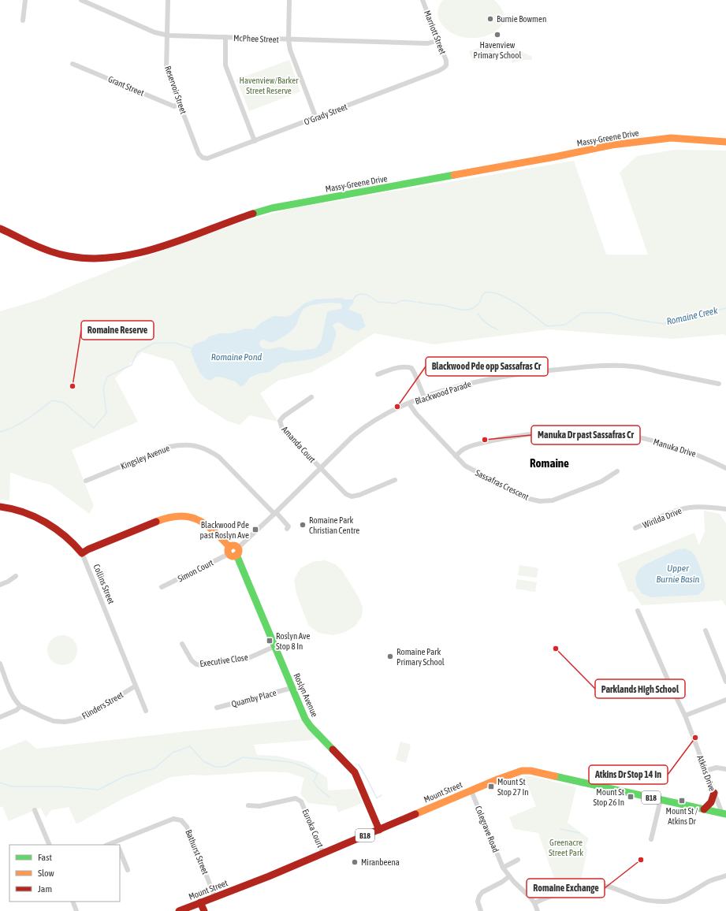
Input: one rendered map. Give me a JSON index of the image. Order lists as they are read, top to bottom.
{
  "streets": {
    "main road": [
      "Massy-Greene Drive",
      "Collins Street",
      "Roslyn Avenue",
      "Mount Street",
      "B18"
    ],
    "street": [
      "Marriott Street",
      "McPhee Street",
      "Grant Street",
      "Reservoir Street",
      "O'Grady Street",
      "Blackwood Parade",
      "Amanda Court",
      "Manuka Drive",
      "Kingsley Avenue",
      "Sassafras Crescent",
      "Wirilda Drive",
      "Simon Court",
      "Executive Close",
      "Quamby Place",
      "Flinders Street",
      "Atkins Drive",
      "Euroka Court",
      "Colegrave Road",
      "Bathurst Street"
    ]
  },
  "crossings": [
    ["Marriott Street", "McPhee Street"],
    ["Marriott Street", "O'Grady Street"],
    ["McPhee Street", "Reservoir Street"],
    ["Grant Street", "Reservoir Street"],
    ["Reservoir Street", "O'Grady Street"],
    ["Blackwood Parade", "Amanda Court"],
    ["Blackwood Parade", "Kingsley Avenue"],
    ["Blackwood Parade", "Sassafras Crescent"],
    ["Blackwood Parade", "Roslyn Avenue"],
    ["Manuka Drive", "Sassafras Crescent"],
    ["Collins Street", "Flinders Street"],
    ["Executive Close", "Roslyn Avenue"],
    ["Roslyn Avenue", "Quamby Place"],
    ["Roslyn Avenue", "Mount Street"],
    ["Atkins Drive", "Mount Street"],
    ["Mount Street", "Euroka Court"],
    ["Mount Street", "Colegrave Road"],
    ["Mount Street", "Bathurst Street"]
  ],
  "districts": ["Romaine"],
  "water": ["Romaine Creek", "Romaine Pond", "Upper Burnie Basin"],
  "parks": ["Havenview/Barker Street Reserve", "Greenacre Street Park"],
  "places": {
    "other": [
      "Burnie Bowmen",
      "Havenview Primary School",
      "Romaine Reserve",
      "Blackwood Pde opp Sassafras Cr",
      "Manuka Dr past Sassafras Cr",
      "Romaine Park Christian Centre",
      "Parklands High School",
      "Romaine Park Primary School",
      "Atkins Dr Stop 14 In",
      "Romaine Exchange",
      "Miranbeena"
    ],
    "transit": [
      "Blackwood Pde past Roslyn Ave",
      "Roslyn Ave Stop 8 In",
      "Mount St Stop 27 In",
      "Mount St Stop 26 In",
      "Mount St / Atkins Dr"
    ]
  },
  "legend": ["Fast", "Slow", "Jam"]
}
